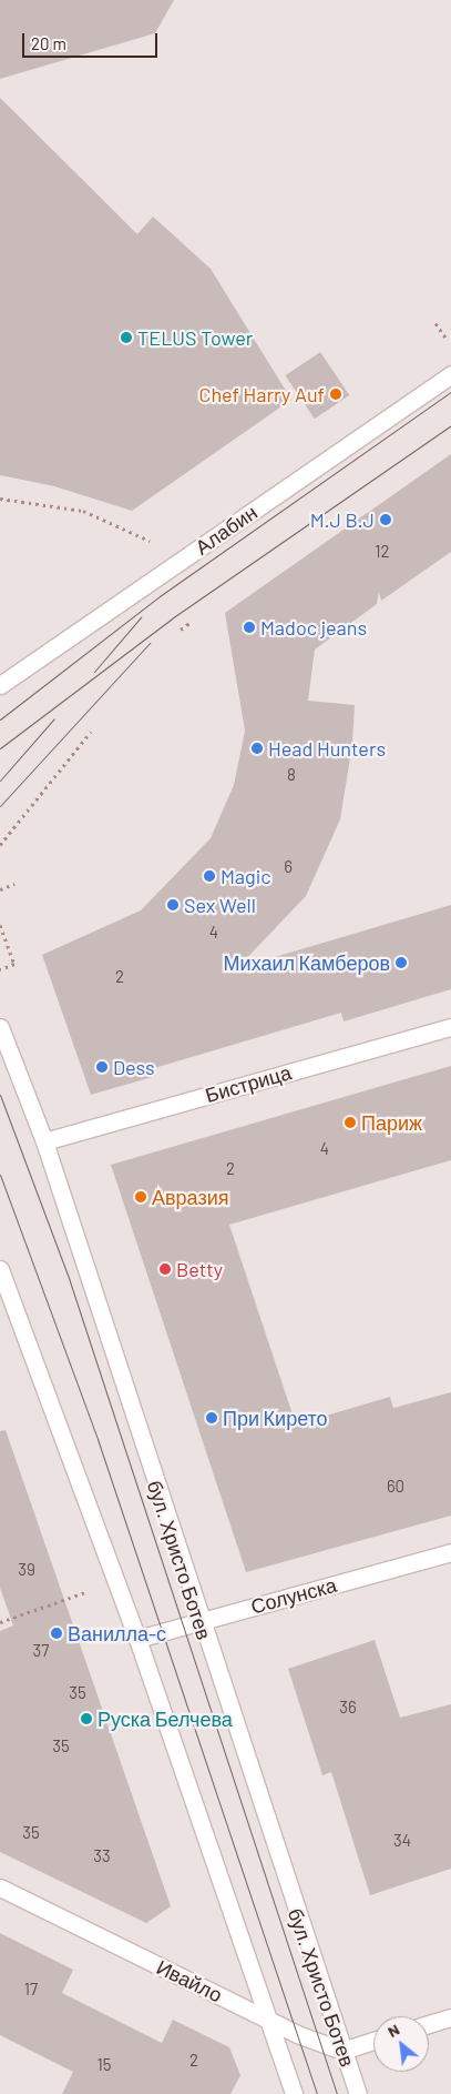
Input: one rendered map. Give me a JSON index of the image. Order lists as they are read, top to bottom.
{
  "streets": {
    "main road": [
      "Алабин",
      "Бистрица",
      "бул. Христо Ботев",
      "Солунска",
      "Ивайло"
    ]
  },
  "crossings": [
    ["Бистрица", "бул. Христо Ботев"],
    ["бул. Христо Ботев", "Солунска"],
    ["бул. Христо Ботев", "Ивайло"]
  ],
  "places": [
    "TELUS Tower",
    "Chef Harry Auf",
    "M.J B.J",
    "Madoc jeans",
    "Head Hunters",
    "Magic",
    "Sex Well",
    "Михаил Камберов",
    "Dess",
    "Париж",
    "Авразия",
    "Betty",
    "При Кирето",
    "Ванилла-с",
    "Руска Белчева"
  ],
  "house_numbers": [
    "12",
    "8",
    "6",
    "4",
    "2",
    "4",
    "2",
    "60",
    "39",
    "37",
    "35",
    "36",
    "35",
    "35",
    "34",
    "33",
    "17",
    "2",
    "15"
  ],
  "scale_bar": "20 m",
  "north": "top left"
}
